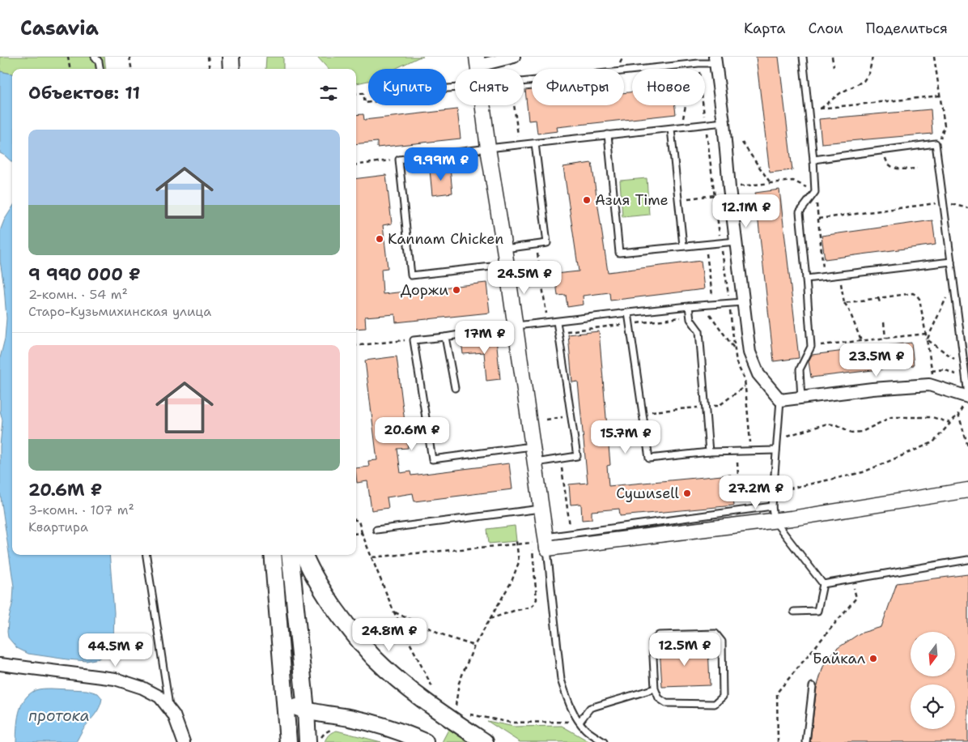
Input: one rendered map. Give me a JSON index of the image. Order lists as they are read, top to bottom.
{
  "water": ["протока"],
  "places": [
    "Азия Time",
    "Kannam Chicken",
    "Доржи",
    "Сушиsell",
    "Байкал"
  ],
  "north": "bottom",
  "page": {
    "header": "Casavia",
    "nav": ["Карта", "Слои", "Поделиться"],
    "chip": [
      "Купить",
      "Снять",
      "Фильтры",
      "Новое"
    ],
    "heading": "Объектов: 11",
    "list": [
      {
        "name": "9 990 000 ₽",
        "note": "2-комн. · 54 m² · Старо-Кузьмихинская улица"
      },
      {
        "name": "20.6M ₽",
        "note": "3-комн. · 107 m² · Квартира"
      }
    ],
    "price": [
      "9.99M ₽",
      "12.1M ₽",
      "24.5M ₽",
      "17M ₽",
      "23.5M ₽",
      "20.6M ₽",
      "15.7M ₽",
      "27.2M ₽",
      "24.8M ₽",
      "12.5M ₽",
      "44.5M ₽"
    ]
  }
}
